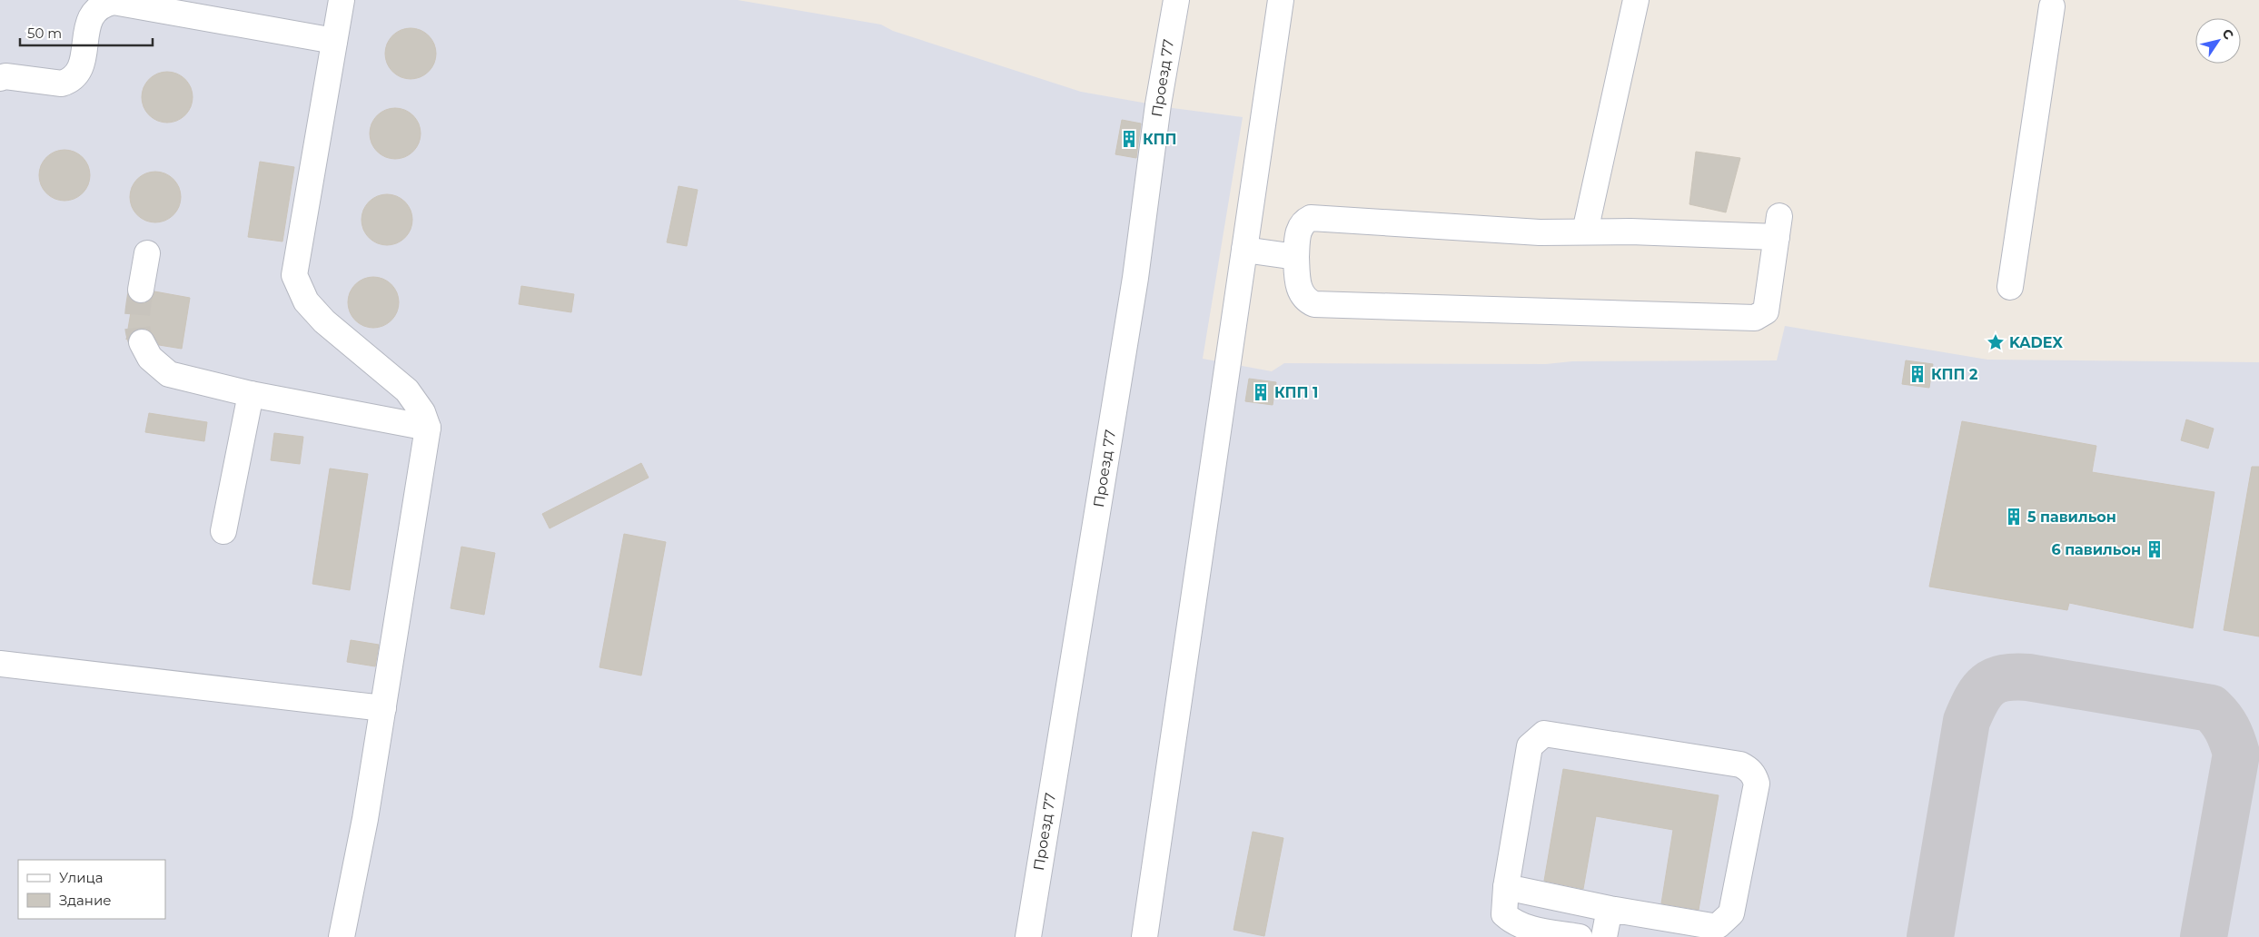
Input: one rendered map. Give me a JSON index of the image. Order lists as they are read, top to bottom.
{
  "streets": {
    "lane": ["Проезд 77"]
  },
  "places": {
    "building": [
      "КПП",
      "КПП 2",
      "КПП 1",
      "5 павильон",
      "6 павильон"
    ],
    "place": ["KADEX"]
  },
  "legend": ["Улица", "Здание"],
  "scale_bar": "50 m",
  "north": "top right"
}
